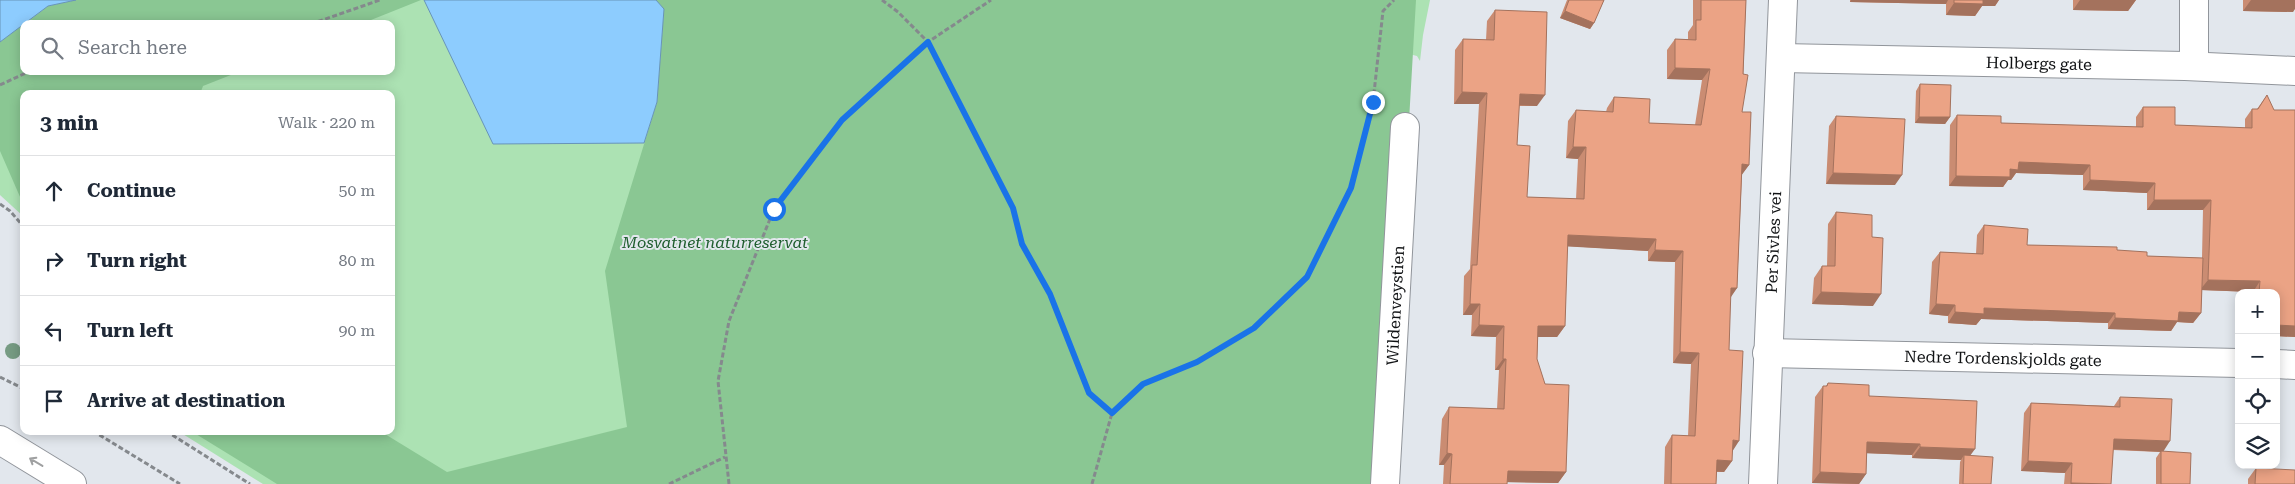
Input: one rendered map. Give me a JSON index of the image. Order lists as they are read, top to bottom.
{
  "streets": {
    "main road": [
      "Holbergs gate",
      "Per Sivles vei",
      "Wildenveystien",
      "Nedre Tordenskjolds gate"
    ]
  },
  "crossings": [
    ["Holbergs gate", "Per Sivles vei"],
    ["Per Sivles vei", "Nedre Tordenskjolds gate"]
  ],
  "parks": ["Mosvatnet naturreservat"],
  "page": {
    "search": "Search here",
    "heading": ["3 min", "Walk · 220 m"],
    "list": [
      ["Continue", "50 m"],
      ["Turn right", "80 m"],
      ["Turn left", "90 m"],
      "Arrive at destination"
    ],
    "map_buttons": ["+", "−"]
  }
}
